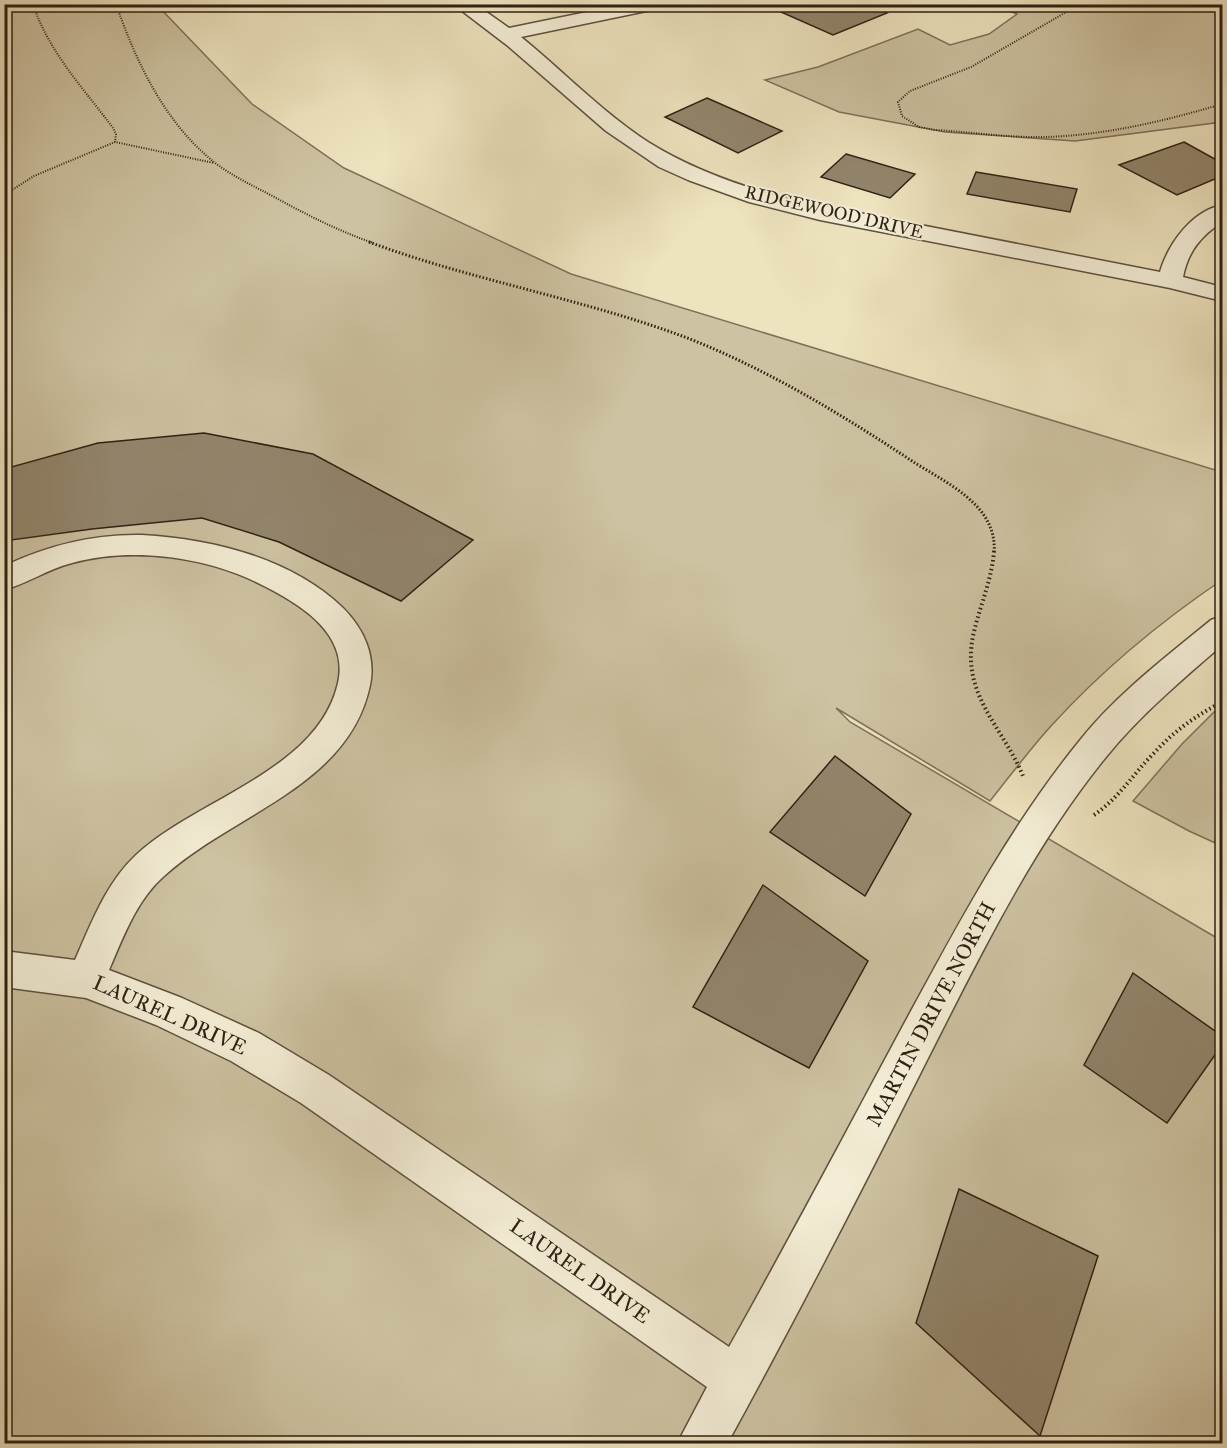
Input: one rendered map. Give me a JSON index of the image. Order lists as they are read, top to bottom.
{
  "streets": {
    "street": ["RIDGEWOOD DRIVE", "MARTIN DRIVE NORTH", "LAUREL DRIVE"]
  },
  "crossings": [
    ["MARTIN DRIVE NORTH", "LAUREL DRIVE"]
  ]
}
